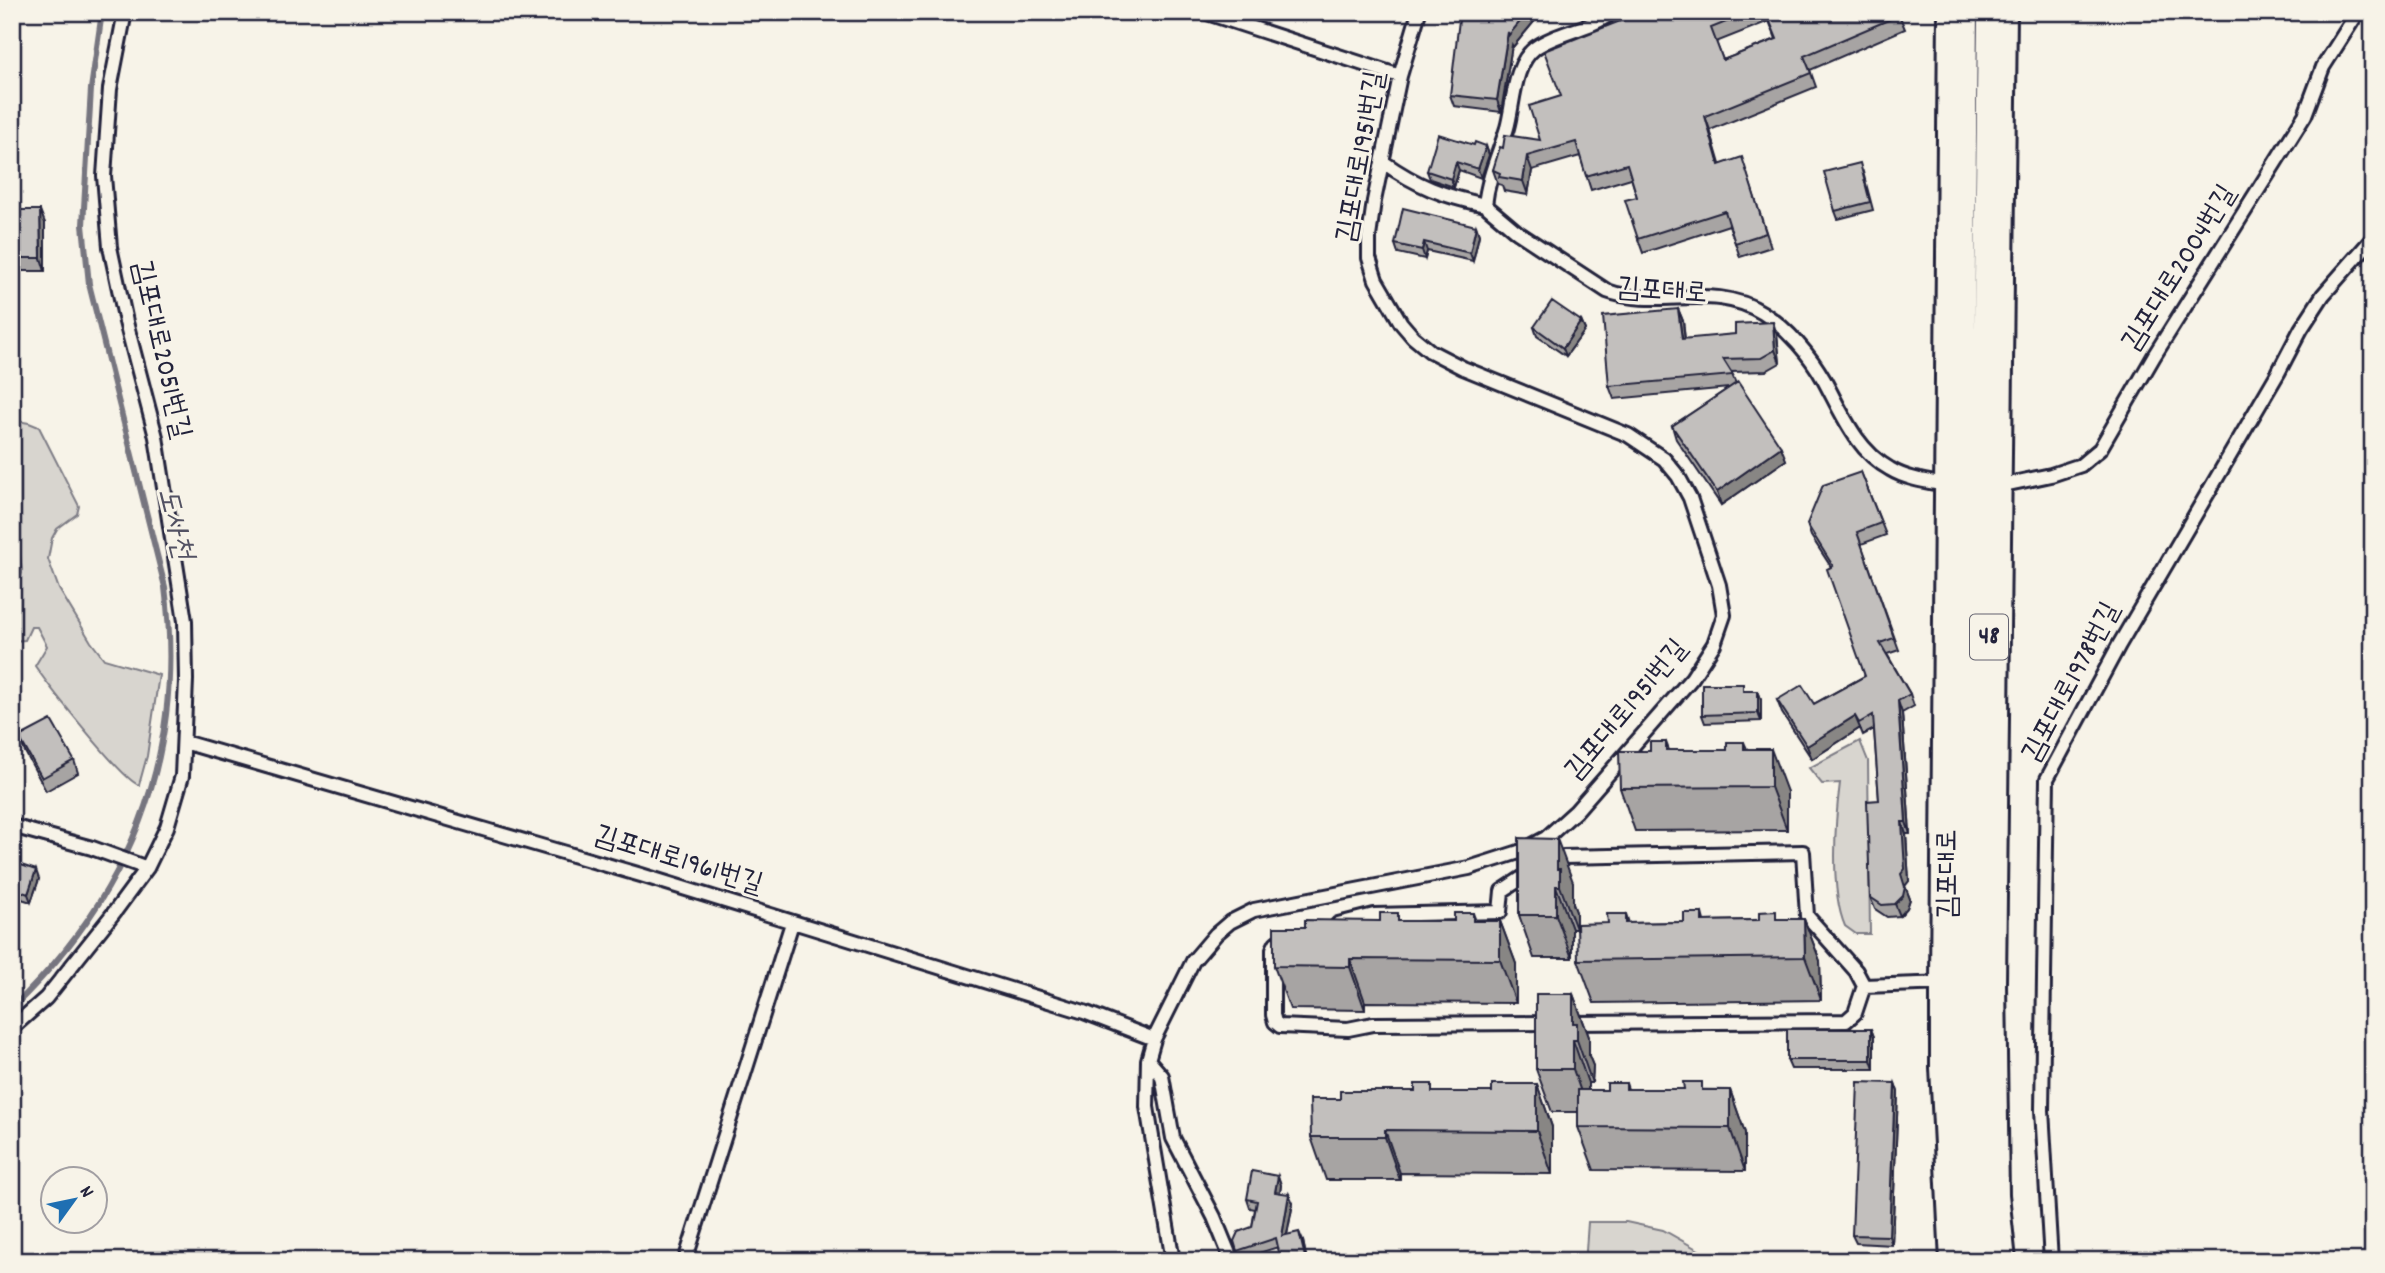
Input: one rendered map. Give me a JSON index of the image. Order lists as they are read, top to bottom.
{
  "streets": {
    "main road": ["김포대로", "48"],
    "lane": [
      "김포대로1951번길",
      "김포대로2004번길",
      "김포대로2051번길",
      "김포대로1978번길",
      "김포대로1961번길"
    ]
  },
  "crossings": [
    ["김포대로1951번길", "김포대로1961번길"],
    ["김포대로2004번길", "김포대로"],
    ["김포대로2051번길", "김포대로1961번길"]
  ],
  "water": ["도사천"],
  "north": "top right"
}
